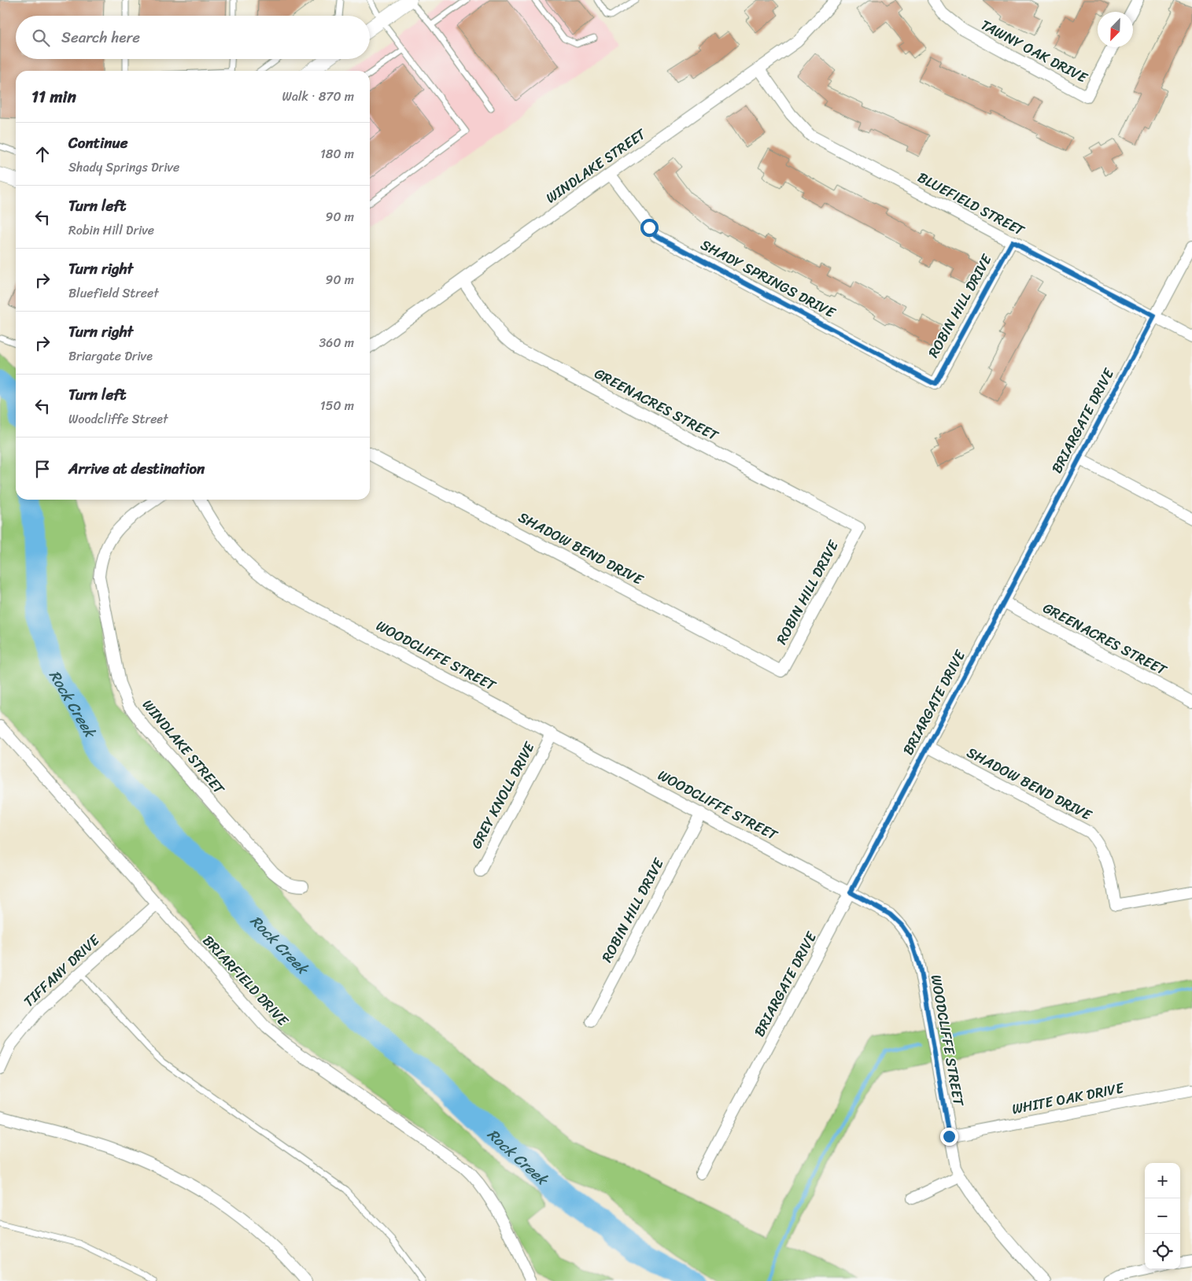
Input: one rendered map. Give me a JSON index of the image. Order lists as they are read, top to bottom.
{
  "streets": {
    "street": [
      "TAWNY OAK DRIVE",
      "WINDLAKE STREET",
      "BLUEFIELD STREET",
      "SHADY SPRINGS DRIVE",
      "ROBIN HILL DRIVE",
      "GREENACRES STREET",
      "BRIARGATE DRIVE",
      "SHADOW BEND DRIVE",
      "WOODCLIFFE STREET",
      "GREY KNOLL DRIVE",
      "TIFFANY DRIVE",
      "BRIARFIELD DRIVE",
      "WHITE OAK DRIVE"
    ]
  },
  "crossings": [
    ["WINDLAKE STREET", "BLUEFIELD STREET"],
    ["WINDLAKE STREET", "SHADY SPRINGS DRIVE"],
    ["WINDLAKE STREET", "GREENACRES STREET"],
    ["BLUEFIELD STREET", "ROBIN HILL DRIVE"],
    ["BLUEFIELD STREET", "BRIARGATE DRIVE"],
    ["SHADY SPRINGS DRIVE", "ROBIN HILL DRIVE"],
    ["ROBIN HILL DRIVE", "GREENACRES STREET"],
    ["ROBIN HILL DRIVE", "SHADOW BEND DRIVE"],
    ["ROBIN HILL DRIVE", "WOODCLIFFE STREET"],
    ["GREENACRES STREET", "BRIARGATE DRIVE"],
    ["BRIARGATE DRIVE", "SHADOW BEND DRIVE"],
    ["BRIARGATE DRIVE", "WOODCLIFFE STREET"],
    ["WOODCLIFFE STREET", "GREY KNOLL DRIVE"],
    ["WOODCLIFFE STREET", "WHITE OAK DRIVE"],
    ["TIFFANY DRIVE", "BRIARFIELD DRIVE"]
  ],
  "water": ["Rock Creek"],
  "north": "bottom left",
  "page": {
    "search": "Search here",
    "heading": ["11 min", "Walk · 870 m"],
    "list": [
      ["Continue", "Shady Springs Drive", "180 m"],
      ["Turn left", "Robin Hill Drive", "90 m"],
      ["Turn right", "Bluefield Street", "90 m"],
      ["Turn right", "Briargate Drive", "360 m"],
      ["Turn left", "Woodcliffe Street", "150 m"],
      "Arrive at destination"
    ],
    "map_buttons": ["+", "−"]
  }
}
